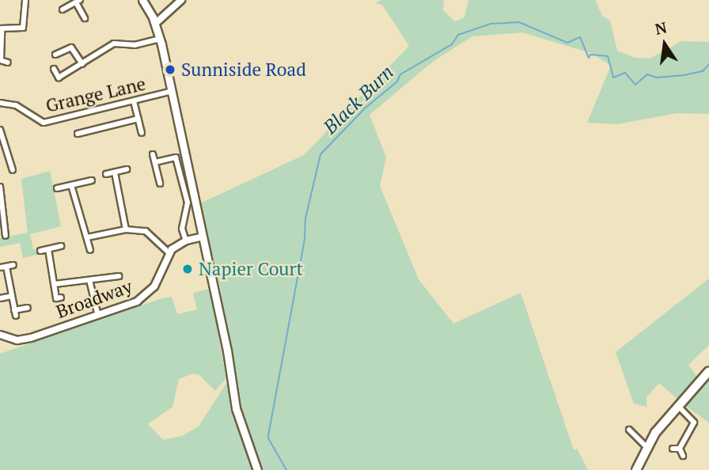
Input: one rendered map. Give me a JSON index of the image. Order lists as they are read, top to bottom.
{
  "streets": {
    "street": ["Grange Lane", "Broadway"]
  },
  "water": ["Black Burn"],
  "places": ["Sunniside Road", "Napier Court"],
  "north": "top"
}
